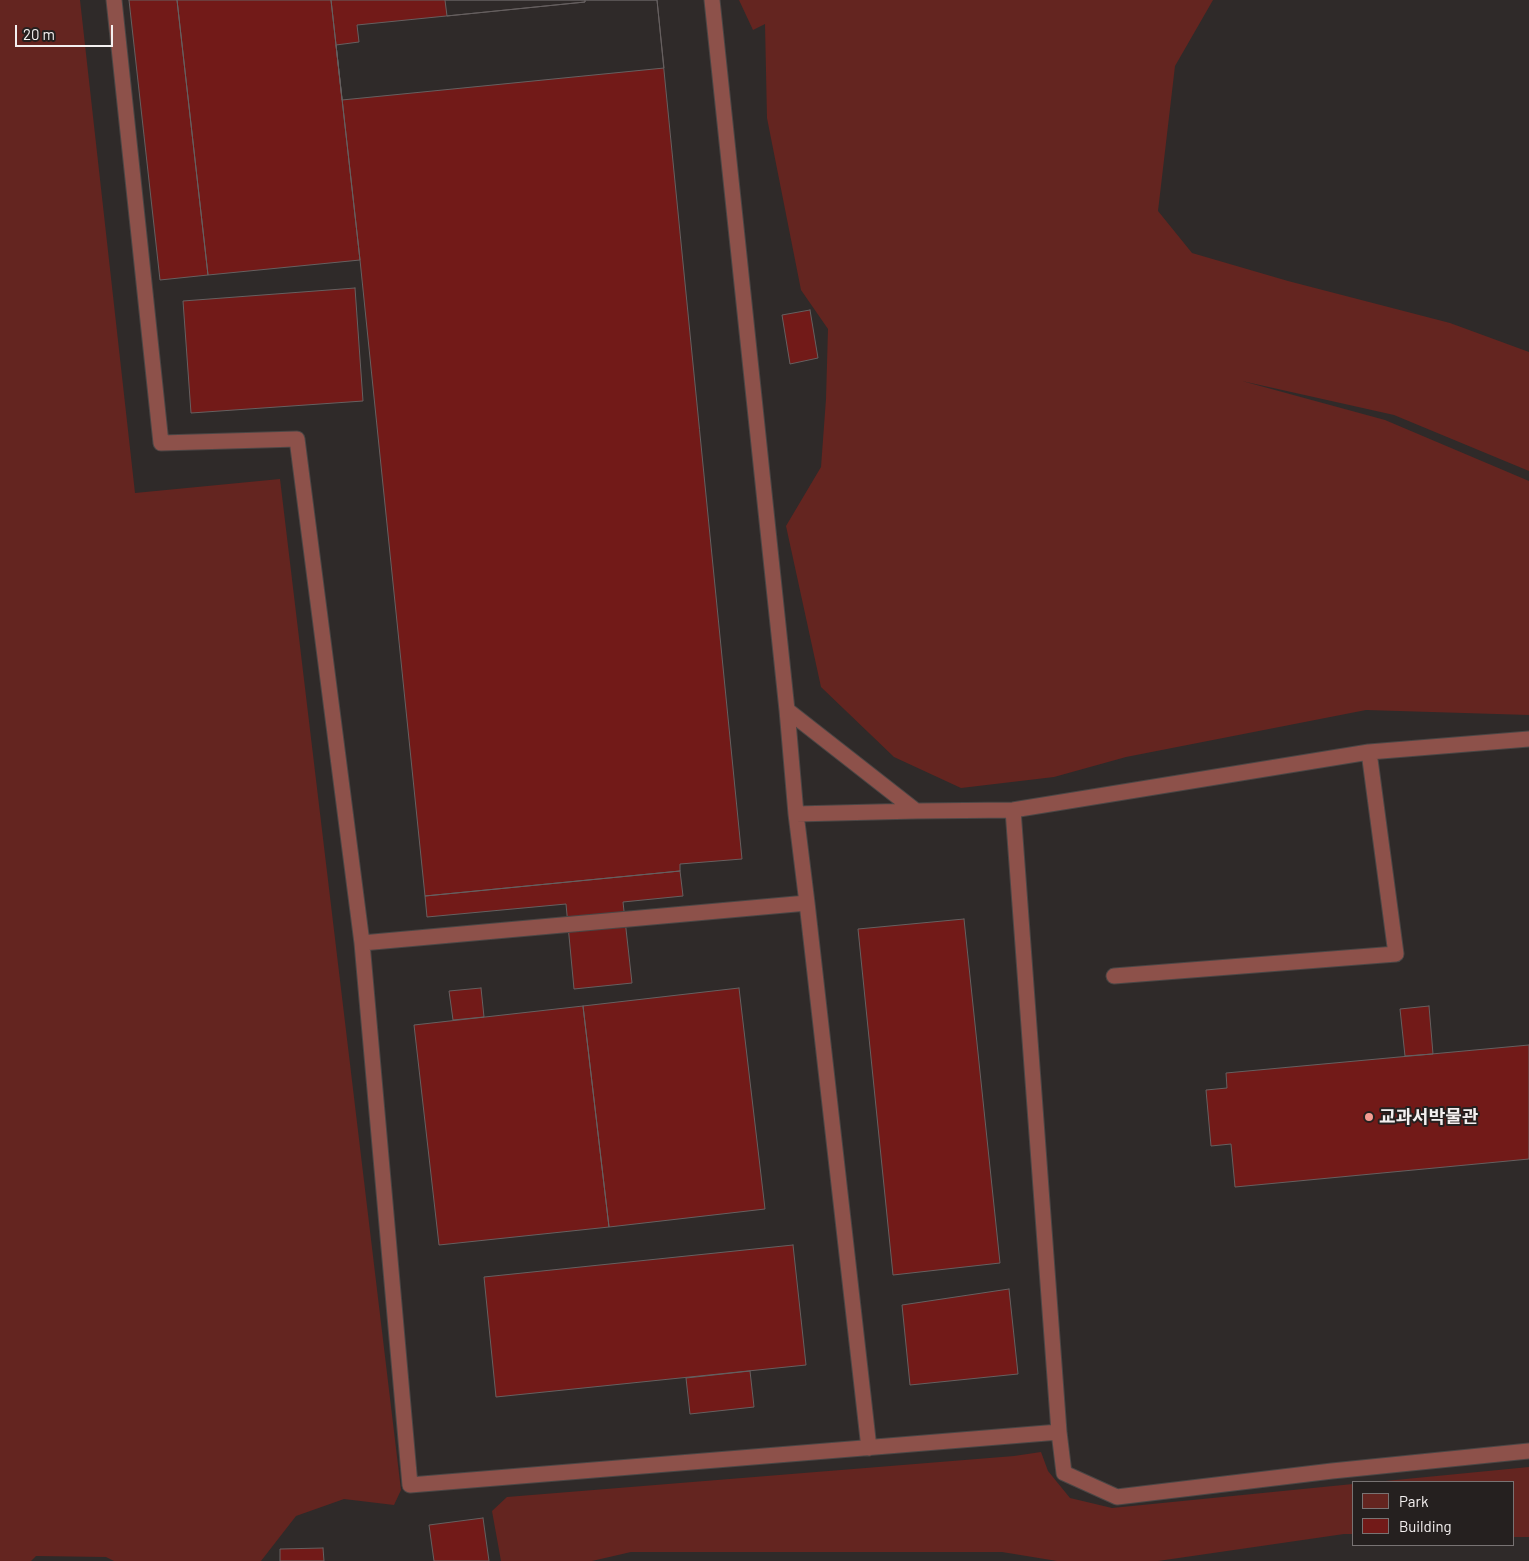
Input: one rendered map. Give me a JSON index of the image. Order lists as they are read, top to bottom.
{
  "places": ["교과서박물관"],
  "legend": ["Park", "Building"],
  "scale_bar": "20 m"
}
